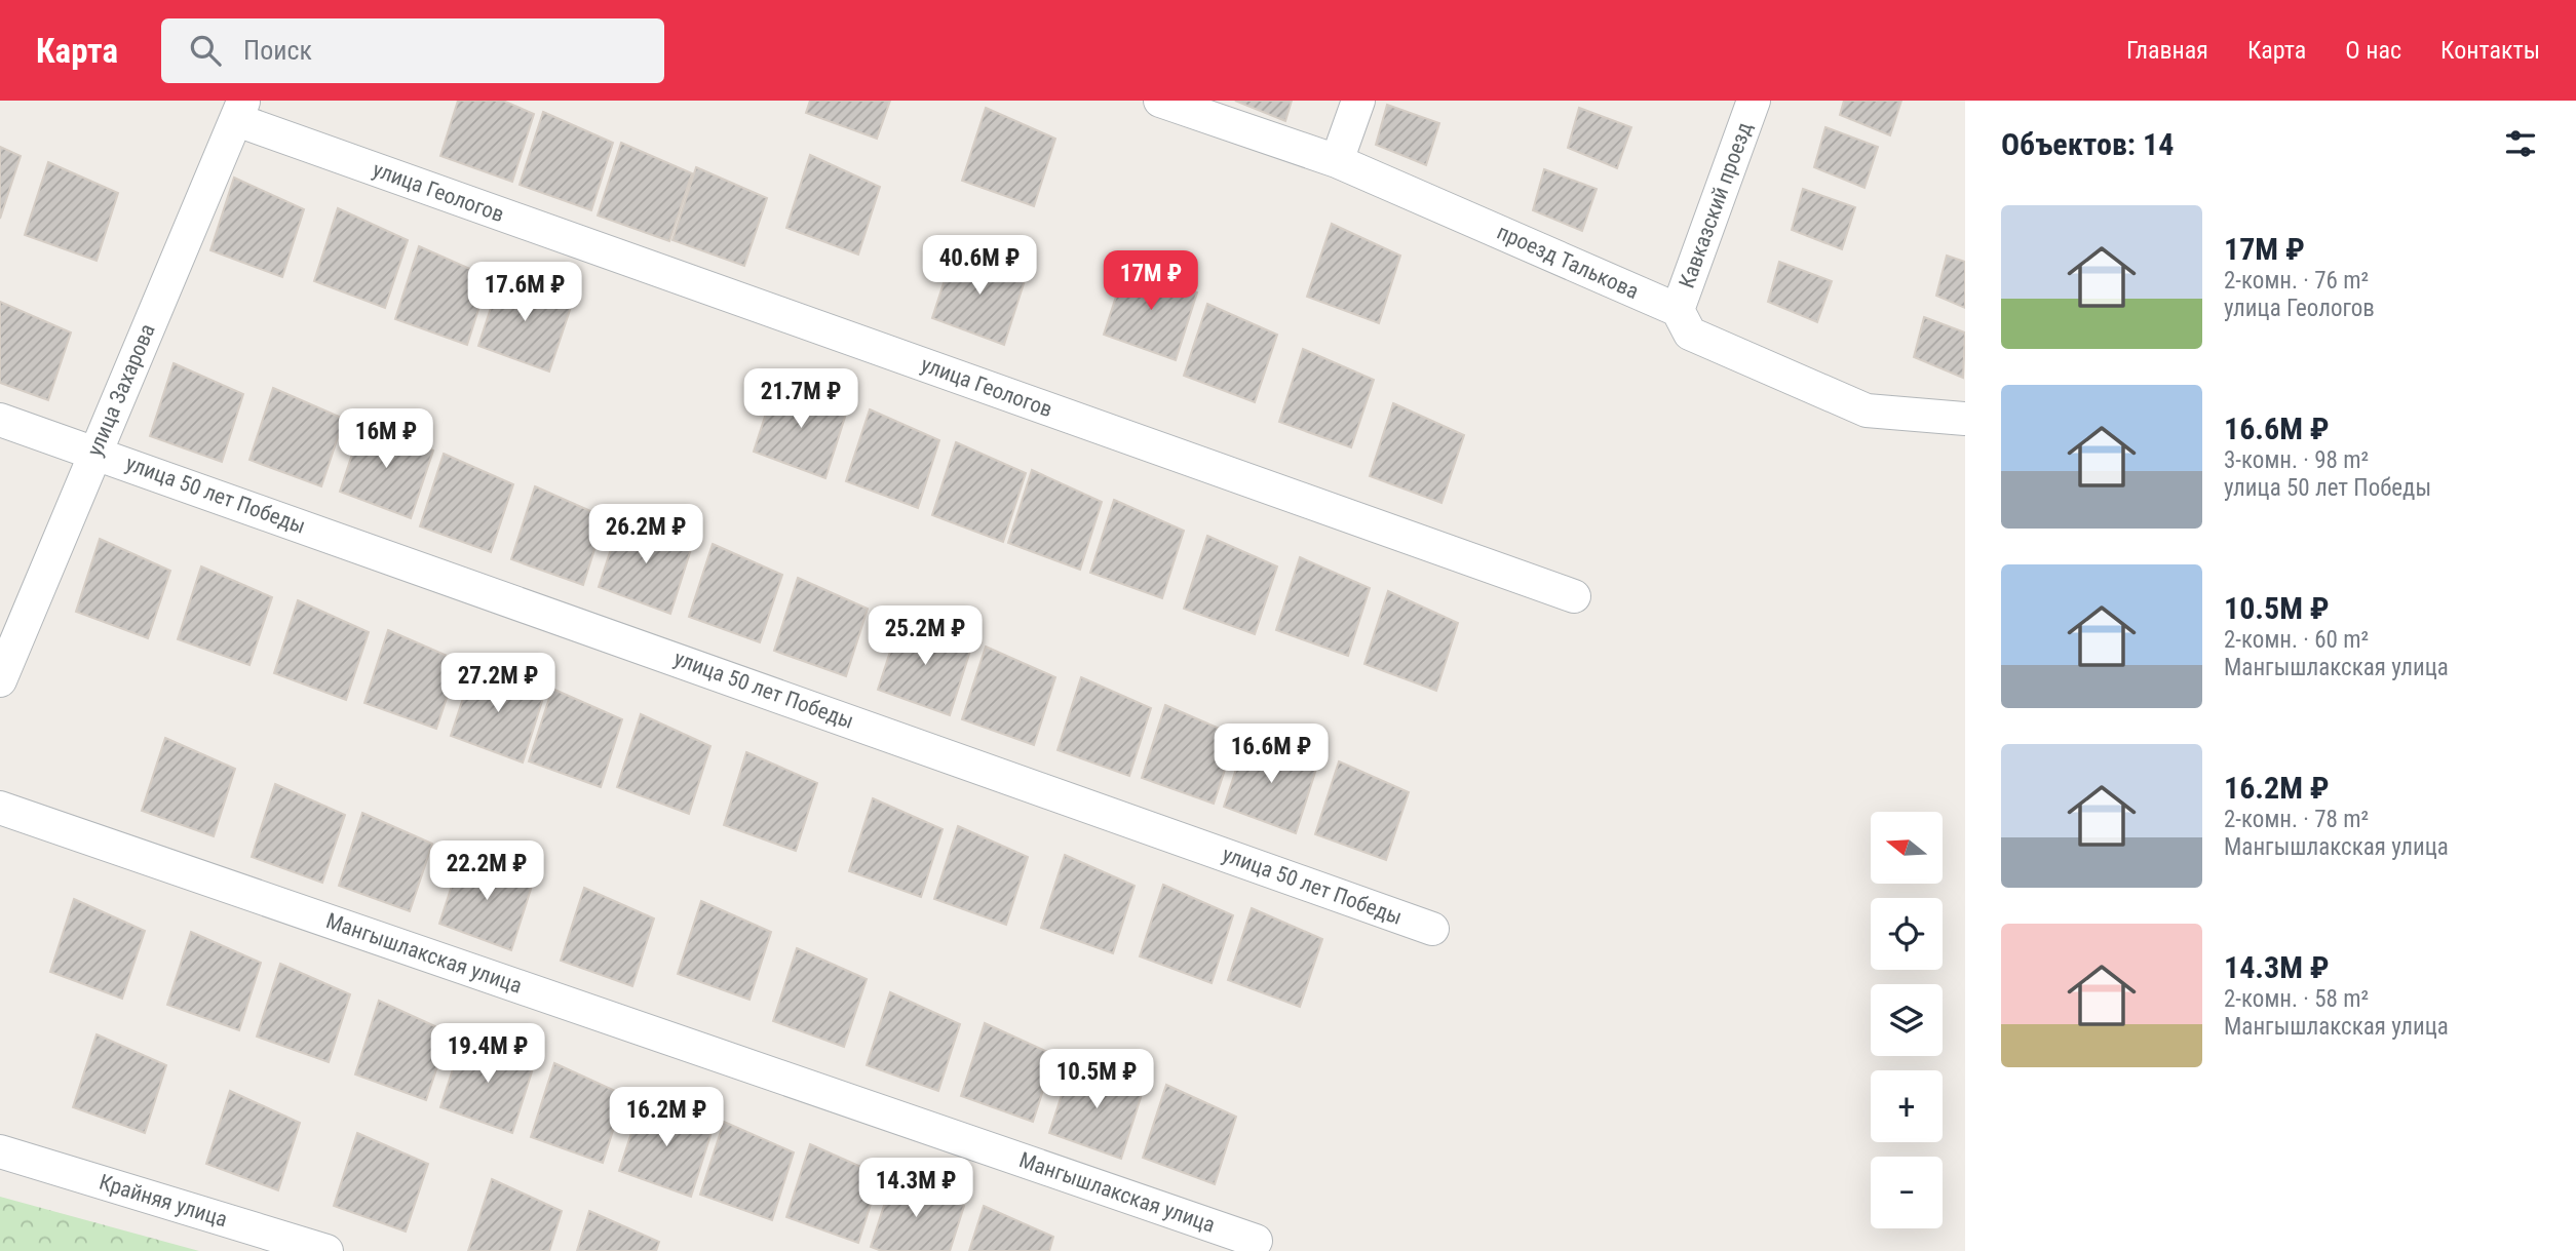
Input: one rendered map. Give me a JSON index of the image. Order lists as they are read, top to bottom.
{
  "streets": {
    "street": [
      "улица Геологов",
      "Кавказский проезд",
      "проезд Талькова",
      "улица Захарова",
      "улица 50 лет Победы",
      "Мангышлакская улица",
      "Крайняя улица"
    ]
  },
  "crossings": [
    ["улица Геологов", "улица Захарова"],
    ["Кавказский проезд", "проезд Талькова"],
    ["улица Захарова", "улица 50 лет Победы"]
  ],
  "north": "left",
  "page": {
    "header": "Карта",
    "search": "Поиск",
    "nav": [
      "Главная",
      "Карта",
      "О нас",
      "Контакты"
    ],
    "heading": "Объектов: 14",
    "list": [
      {
        "name": "17M ₽",
        "note": "2-комн. · 76 m² · улица Геологов"
      },
      {
        "name": "16.6M ₽",
        "note": "3-комн. · 98 m² · улица 50 лет Победы"
      },
      {
        "name": "10.5M ₽",
        "note": "2-комн. · 60 m² · Мангышлакская улица"
      },
      {
        "name": "16.2M ₽",
        "note": "2-комн. · 78 m² · Мангышлакская улица"
      },
      {
        "name": "14.3M ₽",
        "note": "2-комн. · 58 m² · Мангышлакская улица"
      }
    ],
    "price": [
      "40.6M ₽",
      "17M ₽",
      "17.6M ₽",
      "21.7M ₽",
      "16M ₽",
      "26.2M ₽",
      "25.2M ₽",
      "27.2M ₽",
      "16.6M ₽",
      "22.2M ₽",
      "19.4M ₽",
      "10.5M ₽",
      "16.2M ₽",
      "14.3M ₽"
    ],
    "map_buttons": ["+", "−"]
  }
}
